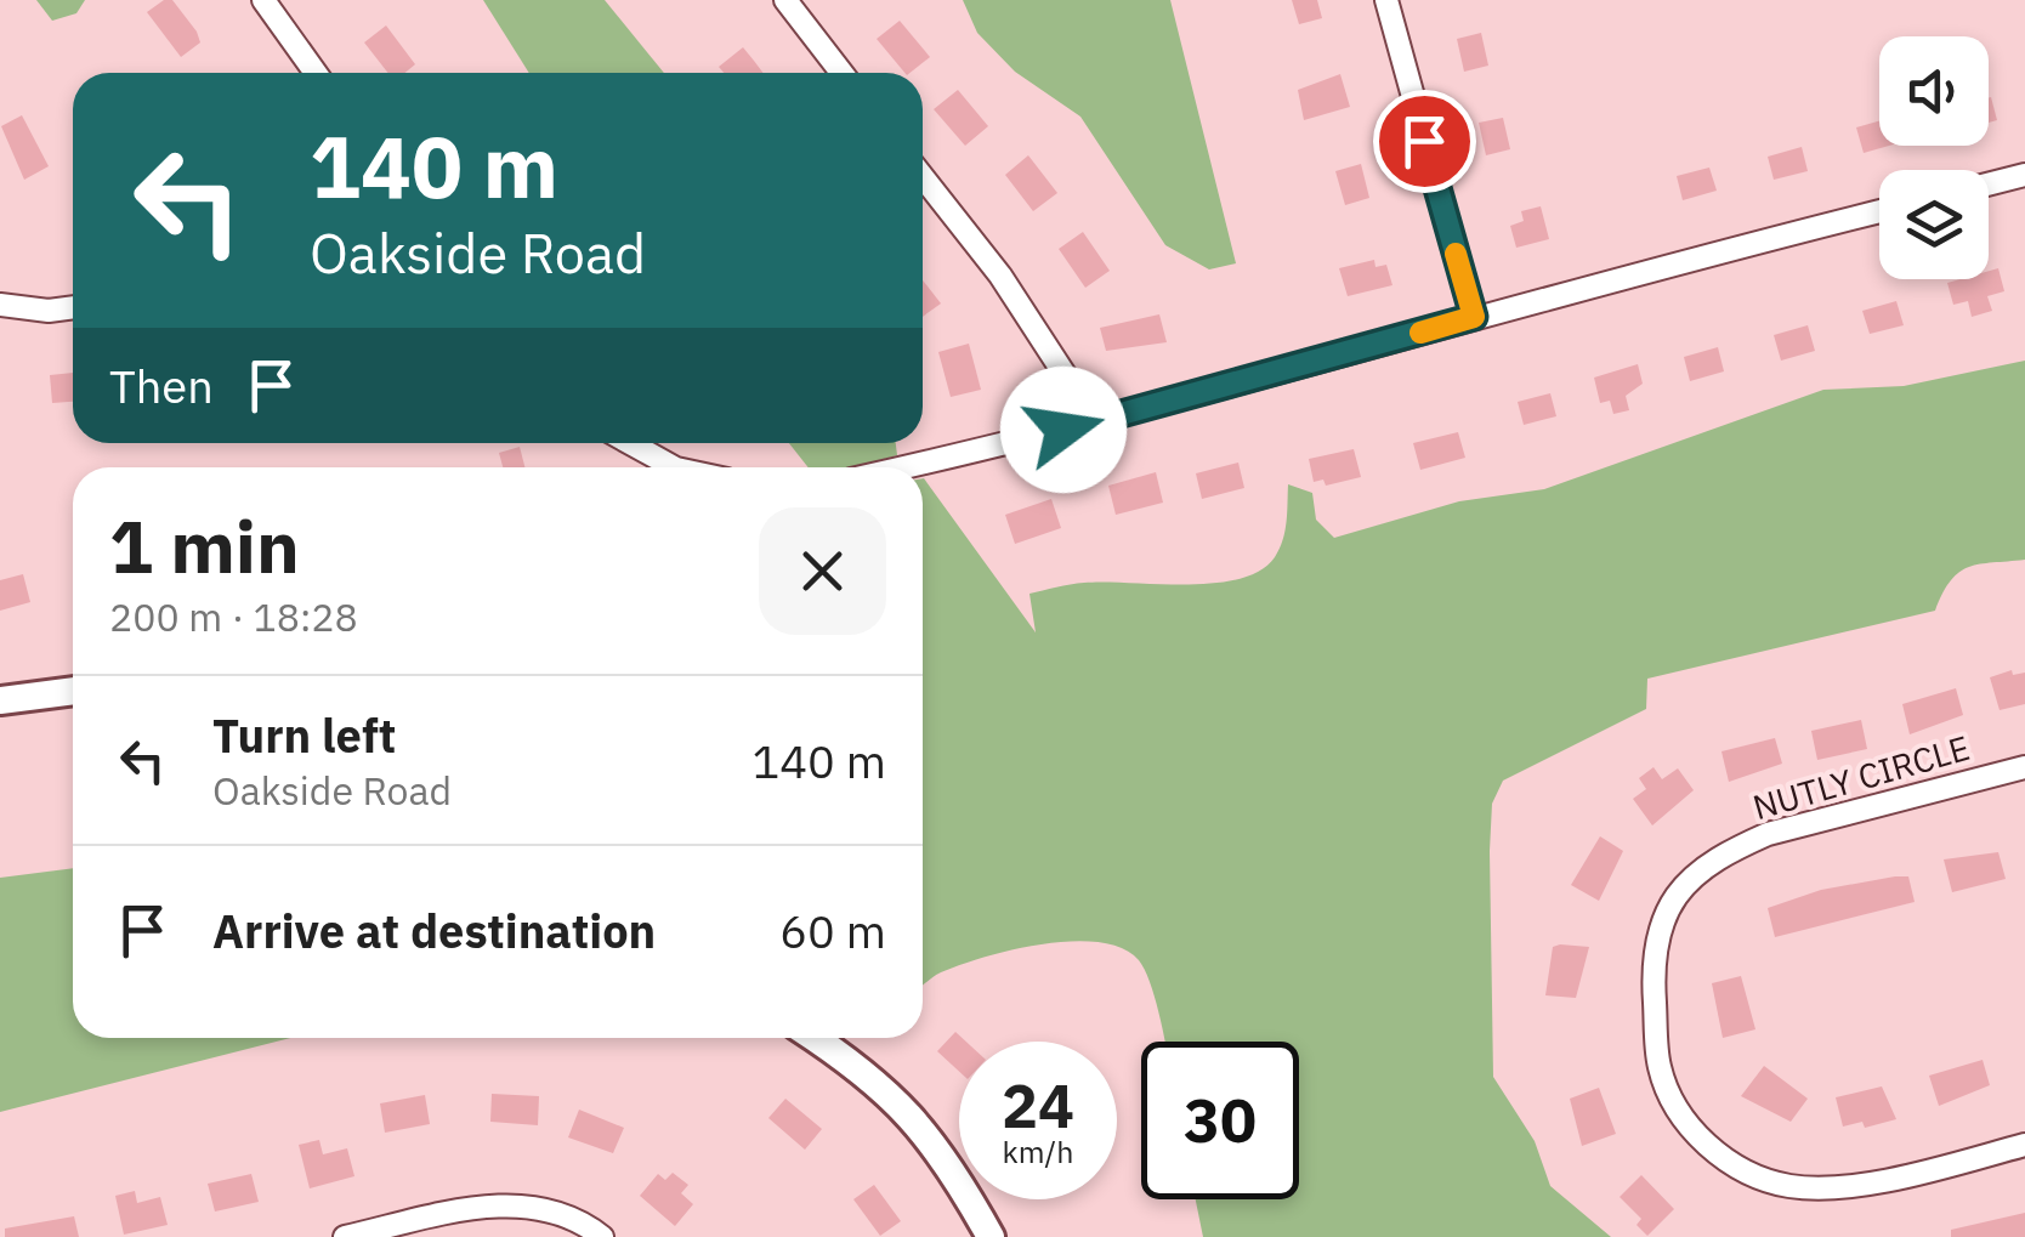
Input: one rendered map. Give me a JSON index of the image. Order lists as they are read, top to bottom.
{
  "streets": {
    "street": ["NUTLY CIRCLE"]
  },
  "page": {
    "turn": ["140 m", "Oakside Road"],
    "then": "Then",
    "heading": ["1 min", "200 m · 18:28"],
    "list": [
      {
        "name": "Turn left",
        "note": "Oakside Road",
        "value": "140 m"
      },
      {
        "name": "Arrive at destination",
        "value": "60 m"
      }
    ],
    "speed": "24 km/h",
    "limit": "30"
  }
}
